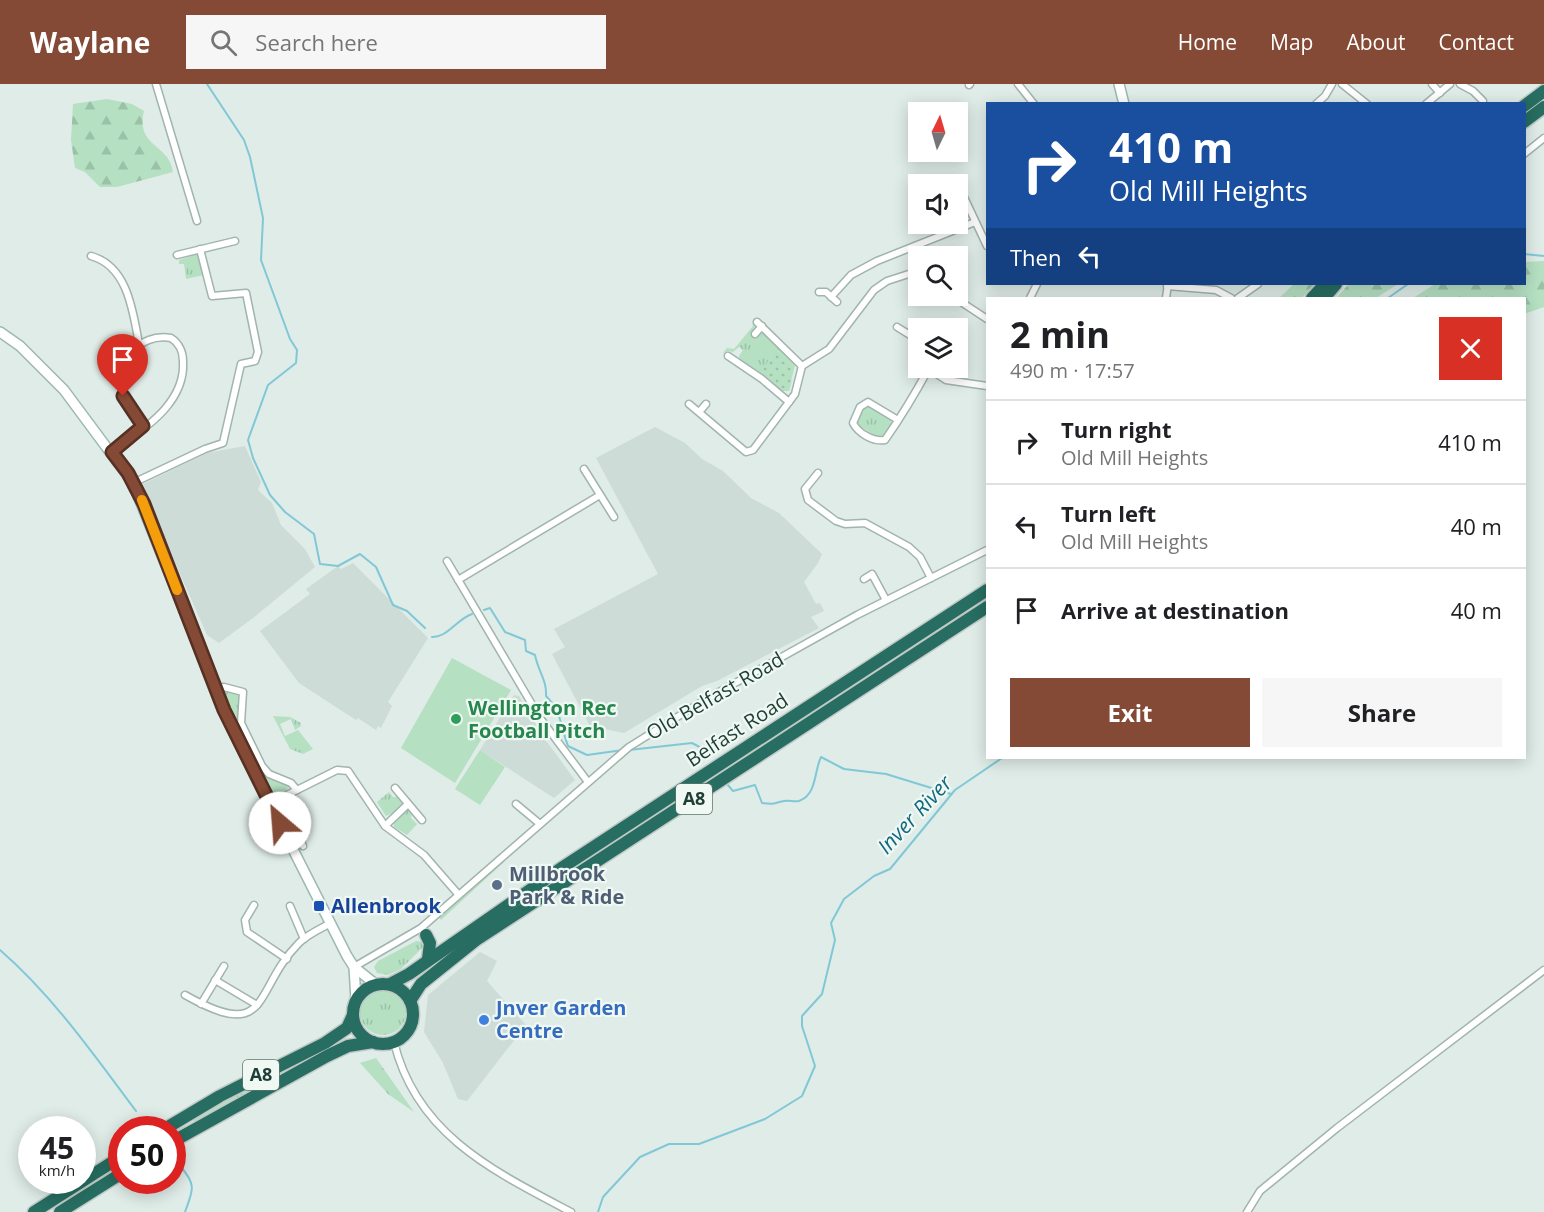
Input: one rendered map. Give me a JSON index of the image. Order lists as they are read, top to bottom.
{
  "streets": {
    "highway": ["Belfast Road", "A8"],
    "street": ["Old Belfast Road"]
  },
  "crossings": [
    ["Belfast Road", "A8"]
  ],
  "water": ["Inver River"],
  "places": {
    "other": ["Wellington Rec Football Pitch", "Millbrook Park & Ride", "Jnver Garden Centre"],
    "transit": ["Allenbrook"]
  },
  "north": "top",
  "page": {
    "header": "Waylane",
    "search": "Search here",
    "nav": [
      "Home",
      "Map",
      "About",
      "Contact"
    ],
    "turn": ["410 m", "Old Mill Heights"],
    "then": "Then",
    "heading": ["2 min", "490 m · 17:57"],
    "list": [
      {
        "name": "Turn right",
        "note": "Old Mill Heights",
        "value": "410 m"
      },
      {
        "name": "Turn left",
        "note": "Old Mill Heights",
        "value": "40 m"
      },
      {
        "name": "Arrive at destination",
        "value": "40 m"
      }
    ],
    "buttons": ["Exit", "Share"],
    "speed": "45 km/h",
    "limit": "50"
  }
}
